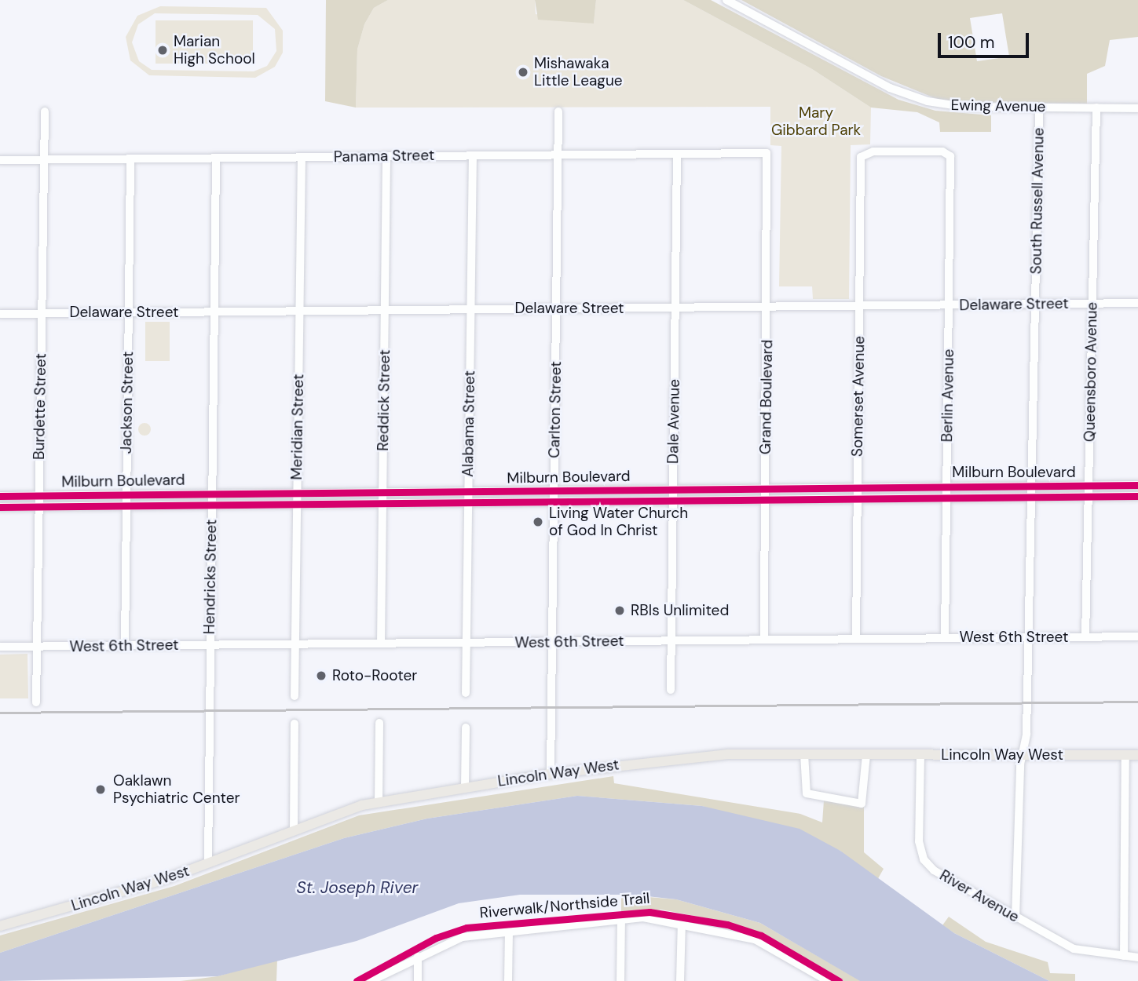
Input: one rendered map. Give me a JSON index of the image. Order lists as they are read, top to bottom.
{
  "streets": {
    "main road": ["Lincoln Way West"],
    "street": [
      "Ewing Avenue",
      "Panama Street",
      "South Russell Avenue",
      "Delaware Street",
      "Queensboro Avenue",
      "Berlin Avenue",
      "Somerset Avenue",
      "Grand Boulevard",
      "Reddick Street",
      "Jackson Street",
      "Burdette Street",
      "Carlton Street",
      "Dale Avenue",
      "Alabama Street",
      "Meridian Street",
      "Milburn Boulevard",
      "Hendricks Street",
      "West 6th Street",
      "River Avenue"
    ],
    "cycle path": ["Riverwalk/Northside Trail"]
  },
  "crossings": [
    ["Ewing Avenue", "South Russell Avenue"],
    ["Ewing Avenue", "Queensboro Avenue"],
    ["Panama Street", "Grand Boulevard"],
    ["Panama Street", "Reddick Street"],
    ["Panama Street", "Jackson Street"],
    ["Panama Street", "Burdette Street"],
    ["Panama Street", "Carlton Street"],
    ["Panama Street", "Dale Avenue"],
    ["Panama Street", "Alabama Street"],
    ["Panama Street", "Meridian Street"],
    ["Panama Street", "Hendricks Street"],
    ["South Russell Avenue", "Delaware Street"],
    ["South Russell Avenue", "Milburn Boulevard"],
    ["South Russell Avenue", "West 6th Street"],
    ["South Russell Avenue", "Lincoln Way West"],
    ["South Russell Avenue", "River Avenue"],
    ["Delaware Street", "Queensboro Avenue"],
    ["Delaware Street", "Berlin Avenue"],
    ["Delaware Street", "Somerset Avenue"],
    ["Delaware Street", "Grand Boulevard"],
    ["Delaware Street", "Reddick Street"],
    ["Delaware Street", "Jackson Street"],
    ["Delaware Street", "Burdette Street"],
    ["Delaware Street", "Carlton Street"],
    ["Delaware Street", "Dale Avenue"],
    ["Delaware Street", "Alabama Street"],
    ["Delaware Street", "Meridian Street"],
    ["Delaware Street", "Hendricks Street"],
    ["Queensboro Avenue", "Milburn Boulevard"],
    ["Queensboro Avenue", "West 6th Street"],
    ["Berlin Avenue", "Somerset Avenue"],
    ["Berlin Avenue", "Milburn Boulevard"],
    ["Berlin Avenue", "West 6th Street"],
    ["Somerset Avenue", "Milburn Boulevard"],
    ["Somerset Avenue", "West 6th Street"],
    ["Grand Boulevard", "Milburn Boulevard"],
    ["Grand Boulevard", "West 6th Street"],
    ["Reddick Street", "Milburn Boulevard"],
    ["Reddick Street", "West 6th Street"],
    ["Jackson Street", "Milburn Boulevard"],
    ["Jackson Street", "West 6th Street"],
    ["Burdette Street", "Milburn Boulevard"],
    ["Burdette Street", "West 6th Street"],
    ["Carlton Street", "Milburn Boulevard"],
    ["Carlton Street", "West 6th Street"],
    ["Carlton Street", "Lincoln Way West"],
    ["Dale Avenue", "Milburn Boulevard"],
    ["Dale Avenue", "West 6th Street"],
    ["Alabama Street", "Milburn Boulevard"],
    ["Alabama Street", "West 6th Street"],
    ["Meridian Street", "Milburn Boulevard"],
    ["Meridian Street", "West 6th Street"],
    ["Milburn Boulevard", "Hendricks Street"],
    ["Hendricks Street", "West 6th Street"],
    ["Hendricks Street", "Lincoln Way West"],
    ["Lincoln Way West", "River Avenue"]
  ],
  "water": ["St. Joseph River"],
  "parks": ["Mary Gibbard Park"],
  "places": [
    "Marian High School",
    "Mishawaka Little League",
    "Living Water Church of God In Christ",
    "RBIs Unlimited",
    "Roto-Rooter",
    "Oaklawn Psychiatric Center"
  ],
  "scale_bar": "100 m"
}
